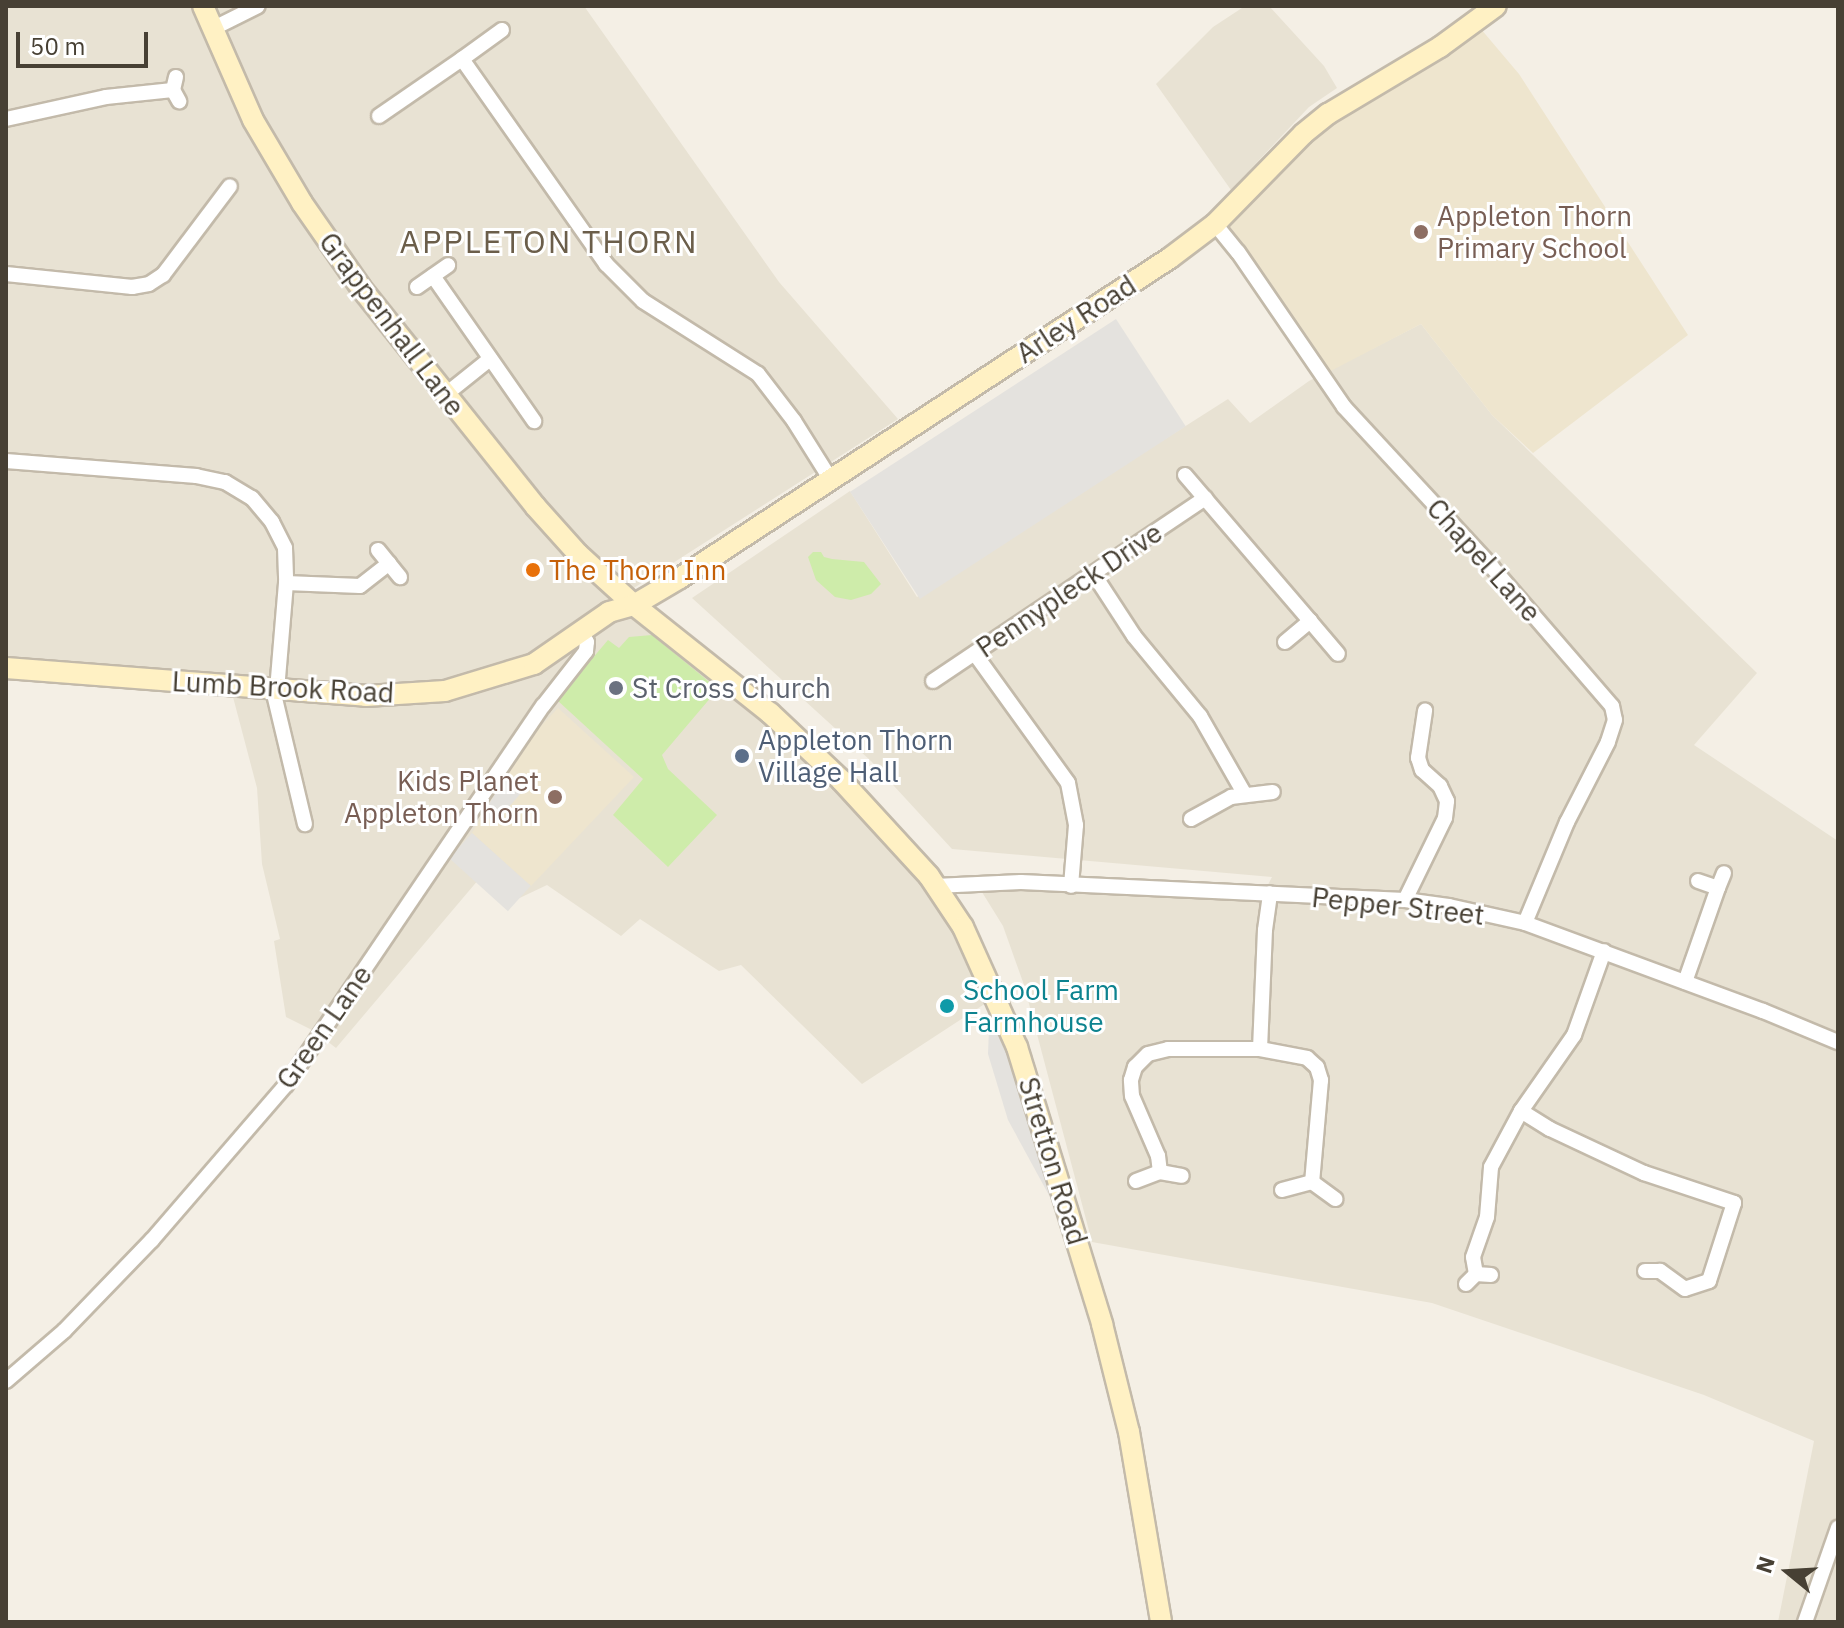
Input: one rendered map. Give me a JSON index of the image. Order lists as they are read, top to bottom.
{
  "streets": {
    "main road": [
      "Arley Road",
      "Grappenhall Lane",
      "Lumb Brook Road",
      "Stretton Road"
    ],
    "street": [
      "Chapel Lane",
      "Pennypleck Drive",
      "Pepper Street",
      "Green Lane"
    ]
  },
  "crossings": [
    ["Arley Road", "Grappenhall Lane"],
    ["Arley Road", "Chapel Lane"],
    ["Arley Road", "Lumb Brook Road"],
    ["Arley Road", "Stretton Road"],
    ["Grappenhall Lane", "Lumb Brook Road"],
    ["Grappenhall Lane", "Stretton Road"],
    ["Chapel Lane", "Pepper Street"],
    ["Lumb Brook Road", "Green Lane"],
    ["Lumb Brook Road", "Stretton Road"],
    ["Pepper Street", "Stretton Road"]
  ],
  "districts": ["APPLETON THORN"],
  "places": [
    "Appleton Thorn Primary School",
    "The Thorn Inn",
    "St Cross Church",
    "Appleton Thorn Village Hall",
    "Kids Planet Appleton Thorn",
    "School Farm Farmhouse"
  ],
  "scale_bar": "50 m",
  "north": "left"
}
